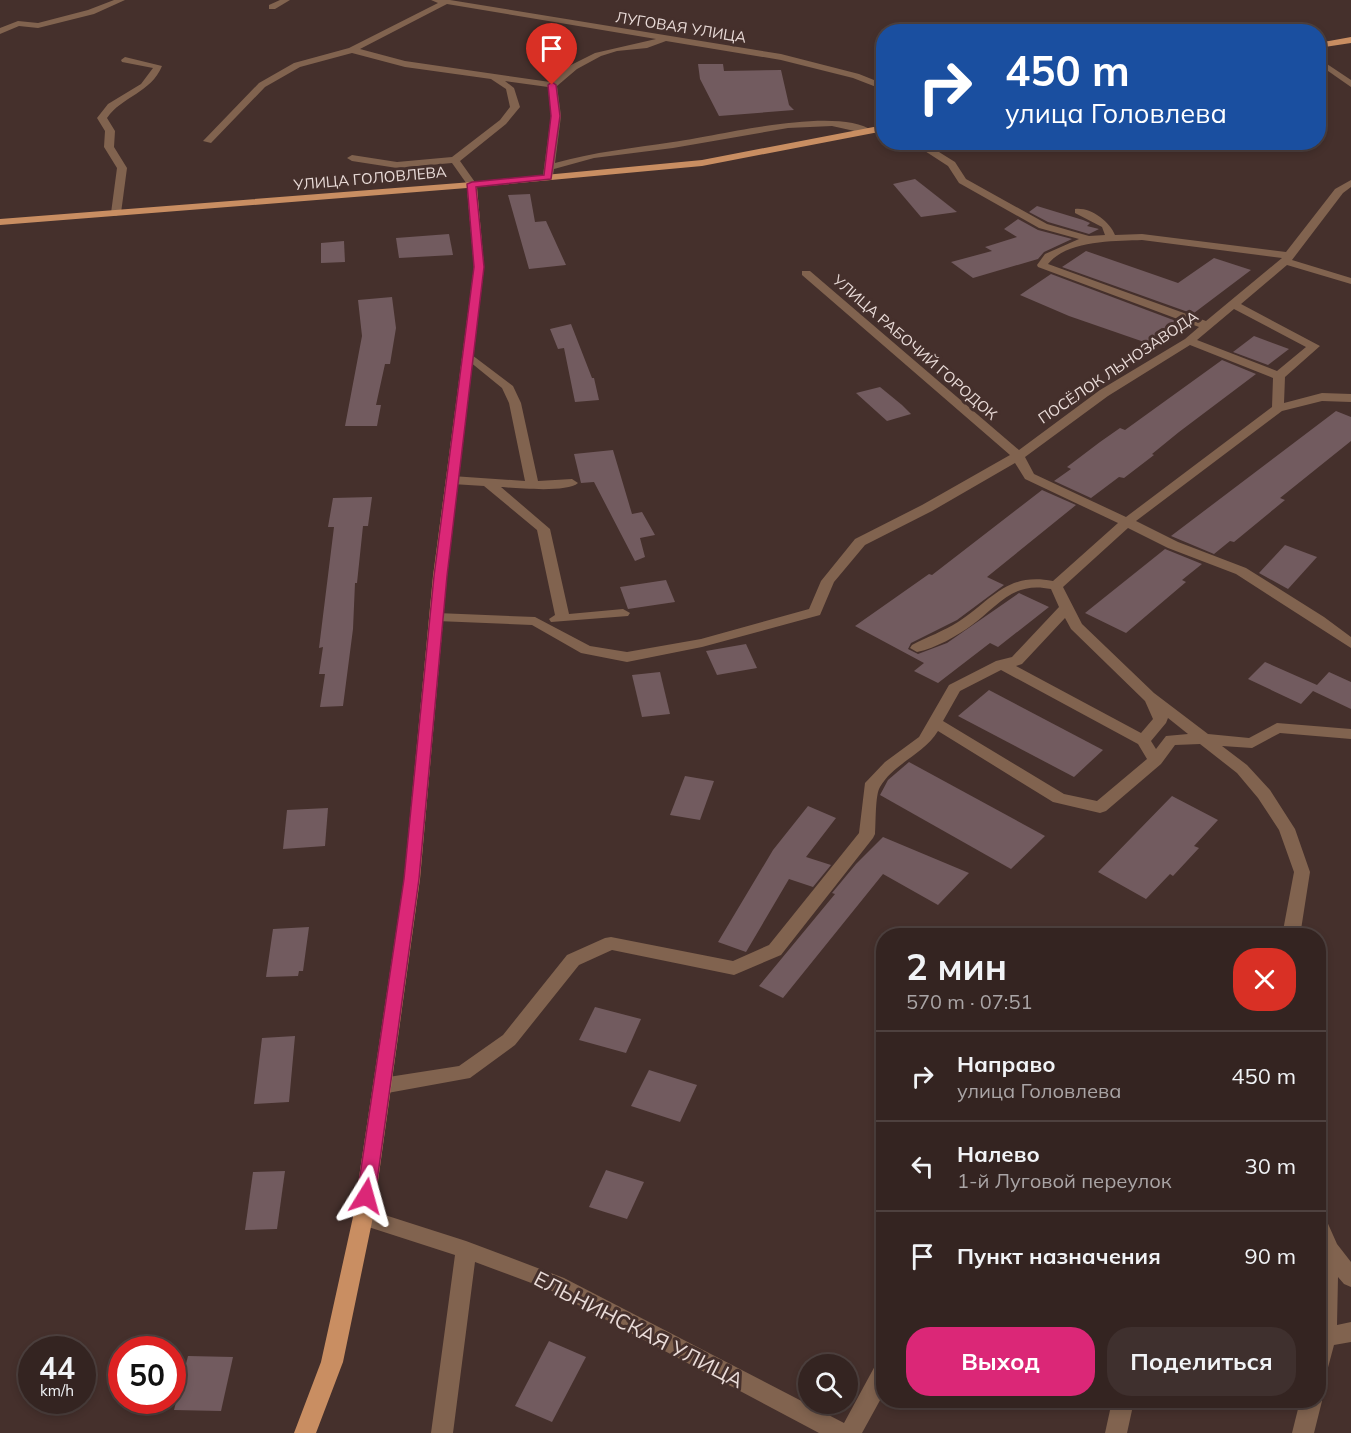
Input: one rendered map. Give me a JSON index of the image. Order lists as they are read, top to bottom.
{
  "streets": {
    "main road": ["УЛИЦА ГОЛОВЛЕВА"],
    "street": [
      "ЛУГОВАЯ УЛИЦА",
      "УЛИЦА РАБОЧИЙ ГОРОДОК",
      "ПОСЁЛОК ЛЬНОЗАВОДА",
      "ЕЛЬНИНСКАЯ УЛИЦА"
    ]
  },
  "crossings": [
    ["УЛИЦА РАБОЧИЙ ГОРОДОК", "ПОСЁЛОК ЛЬНОЗАВОДА"]
  ],
  "page": {
    "turn": ["450 m", "улица Головлева"],
    "heading": ["2 мин", "570 m · 07:51"],
    "list": [
      {
        "name": "Направо",
        "note": "улица Головлева",
        "value": "450 m"
      },
      {
        "name": "Налево",
        "note": "1-й Луговой переулок",
        "value": "30 m"
      },
      {
        "name": "Пункт назначения",
        "value": "90 m"
      }
    ],
    "buttons": ["Выход", "Поделиться"],
    "speed": "44 km/h",
    "limit": "50"
  }
}
